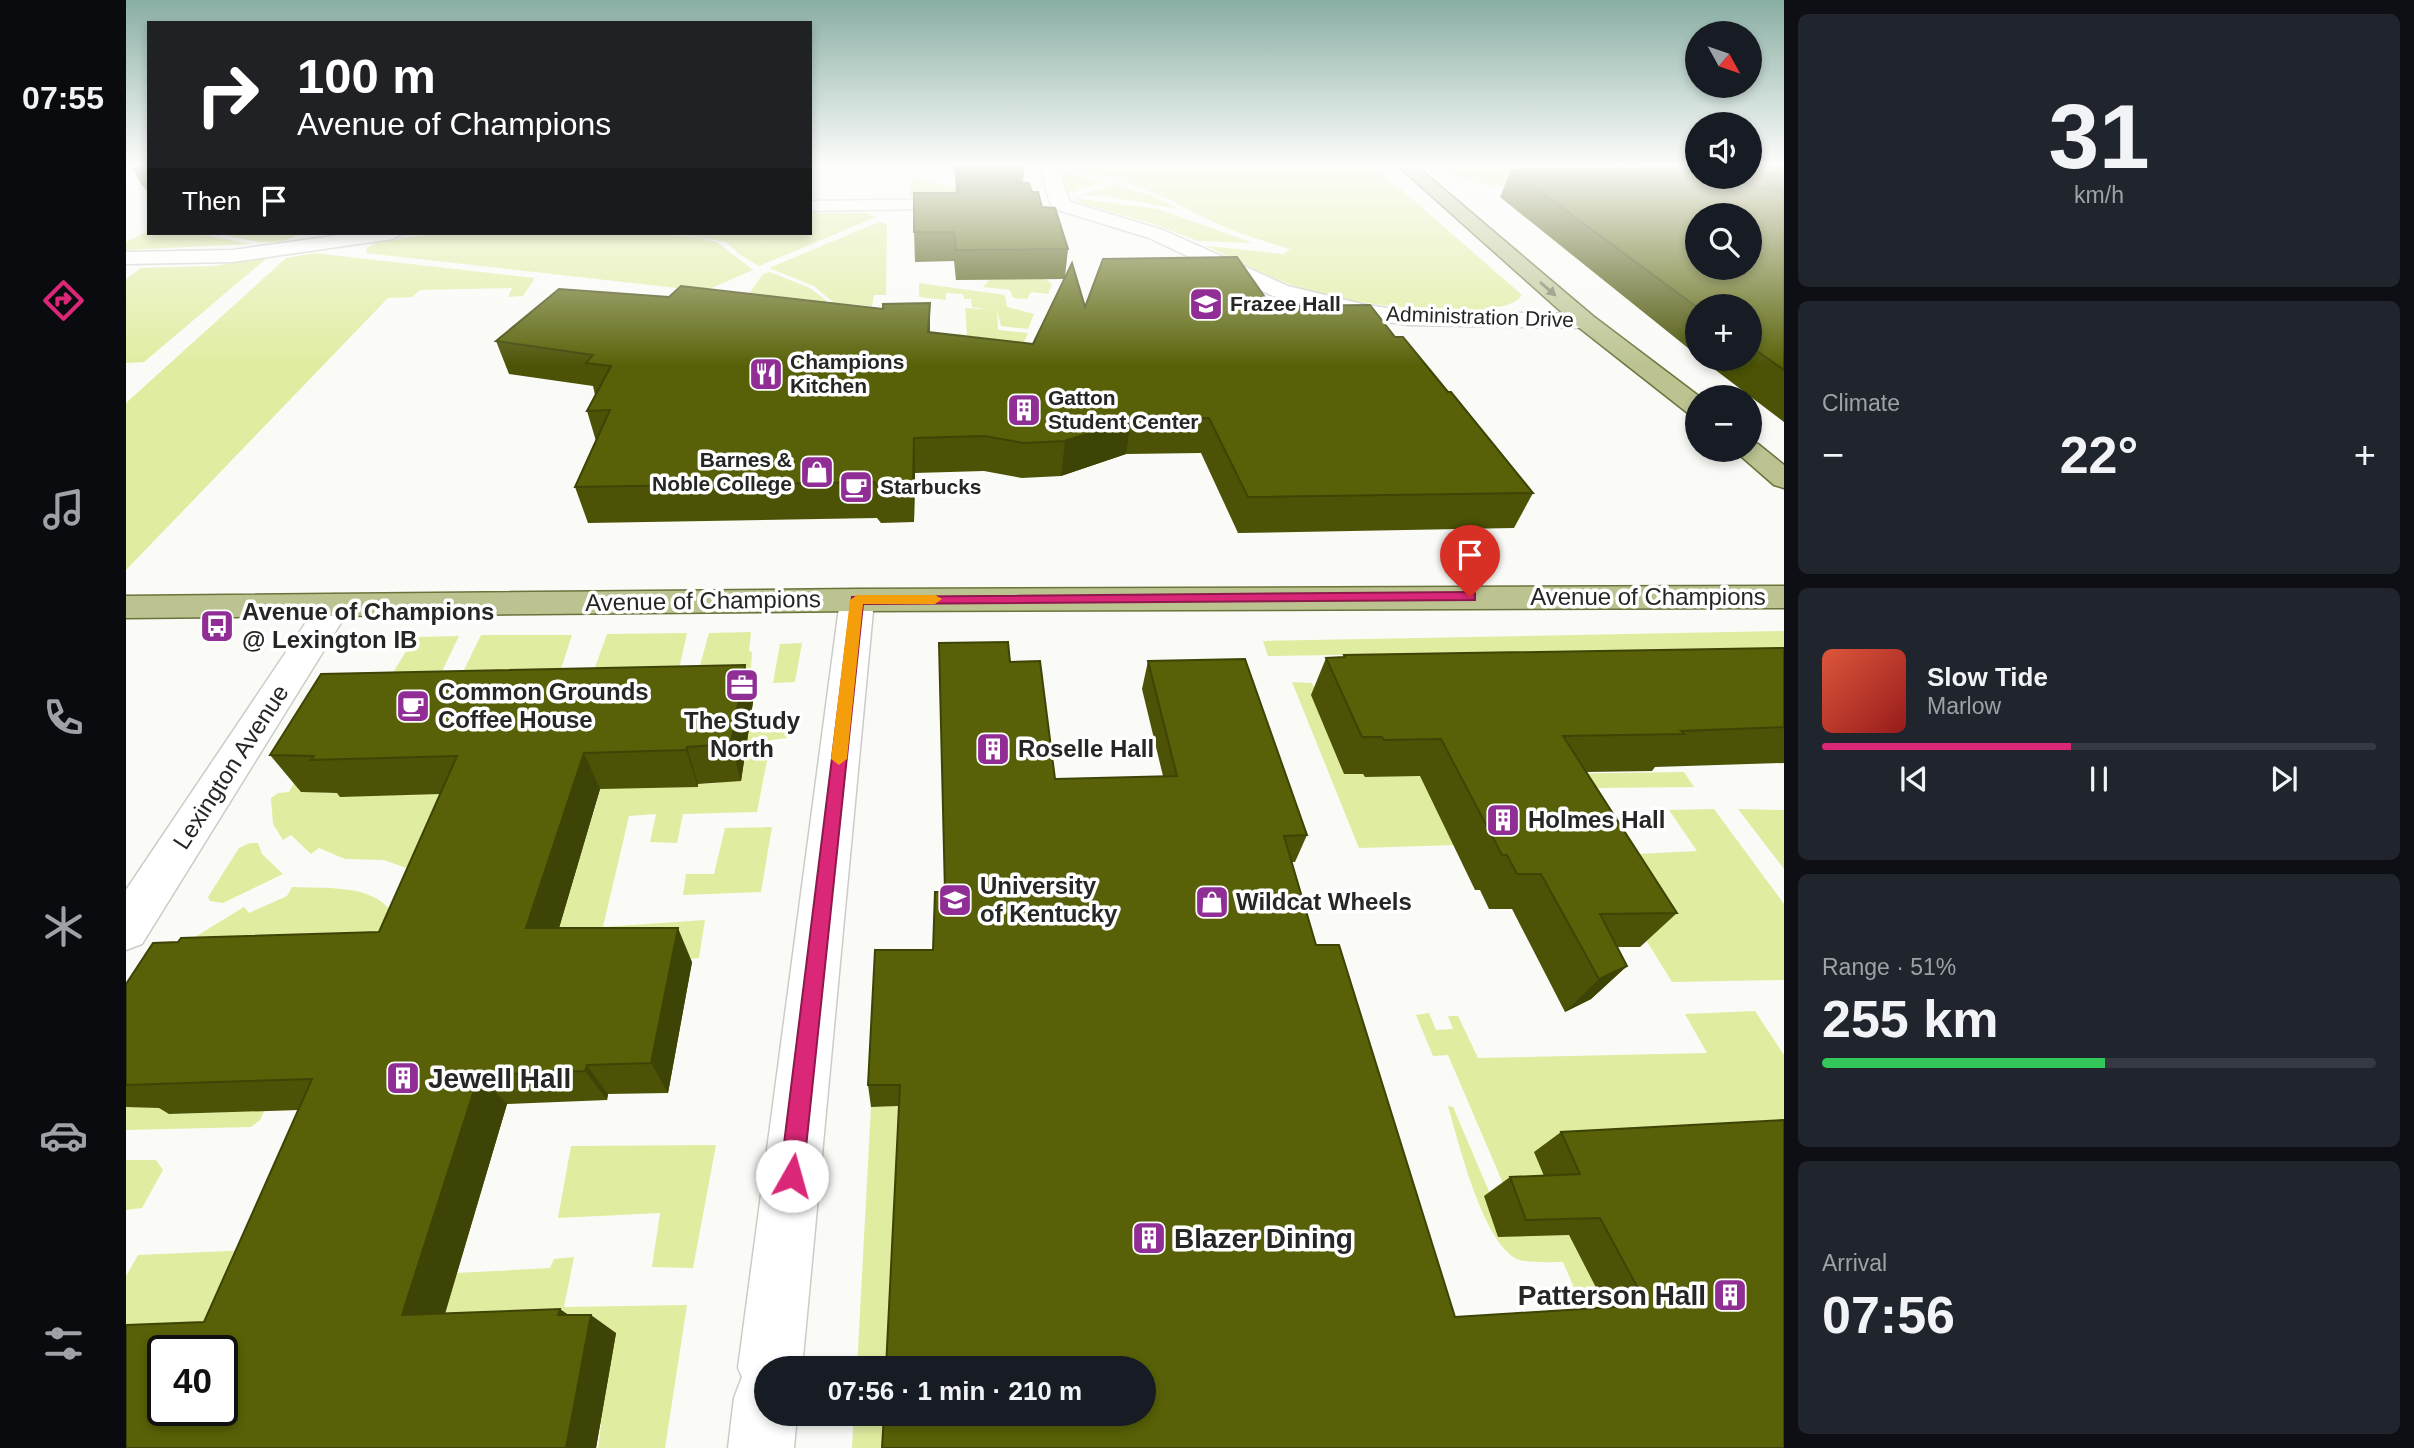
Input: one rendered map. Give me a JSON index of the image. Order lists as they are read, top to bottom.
{
  "streets": {
    "main road": ["Avenue of Champions"],
    "street": ["Administration Drive", "Lexington Avenue"]
  },
  "crossings": [
    ["Avenue of Champions", "Lexington Avenue"]
  ],
  "places": {
    "school or university": ["Frazee Hall", "University of Kentucky"],
    "restaurant": ["Champions Kitchen"],
    "building": [
      "Gatton Student Center",
      "Roselle Hall",
      "Holmes Hall",
      "Jewell Hall",
      "Blazer Dining",
      "Patterson Hall"
    ],
    "shop": ["Barnes & Noble College", "Wildcat Wheels"],
    "cafe": ["Starbucks", "Common Grounds Coffee House"],
    "bus stop": ["Avenue of Champions @ Lexington IB"],
    "office": ["The Study North"]
  },
  "north": "bottom right",
  "page": {
    "tabs": "07:55",
    "tile": [
      ["31", "km/h"],
      "Climate",
      ["Range · 51%", "255 km"],
      ["Arrival", "07:56"]
    ],
    "map_buttons": ["+", "−"],
    "turn": ["100 m", "Avenue of Champions"],
    "then": "Then",
    "heat": ["−", "22°", "+"],
    "song": ["Slow Tide", "Marlow"],
    "limit": "40",
    "trip": "07:56 · 1 min · 210 m"
  }
}
